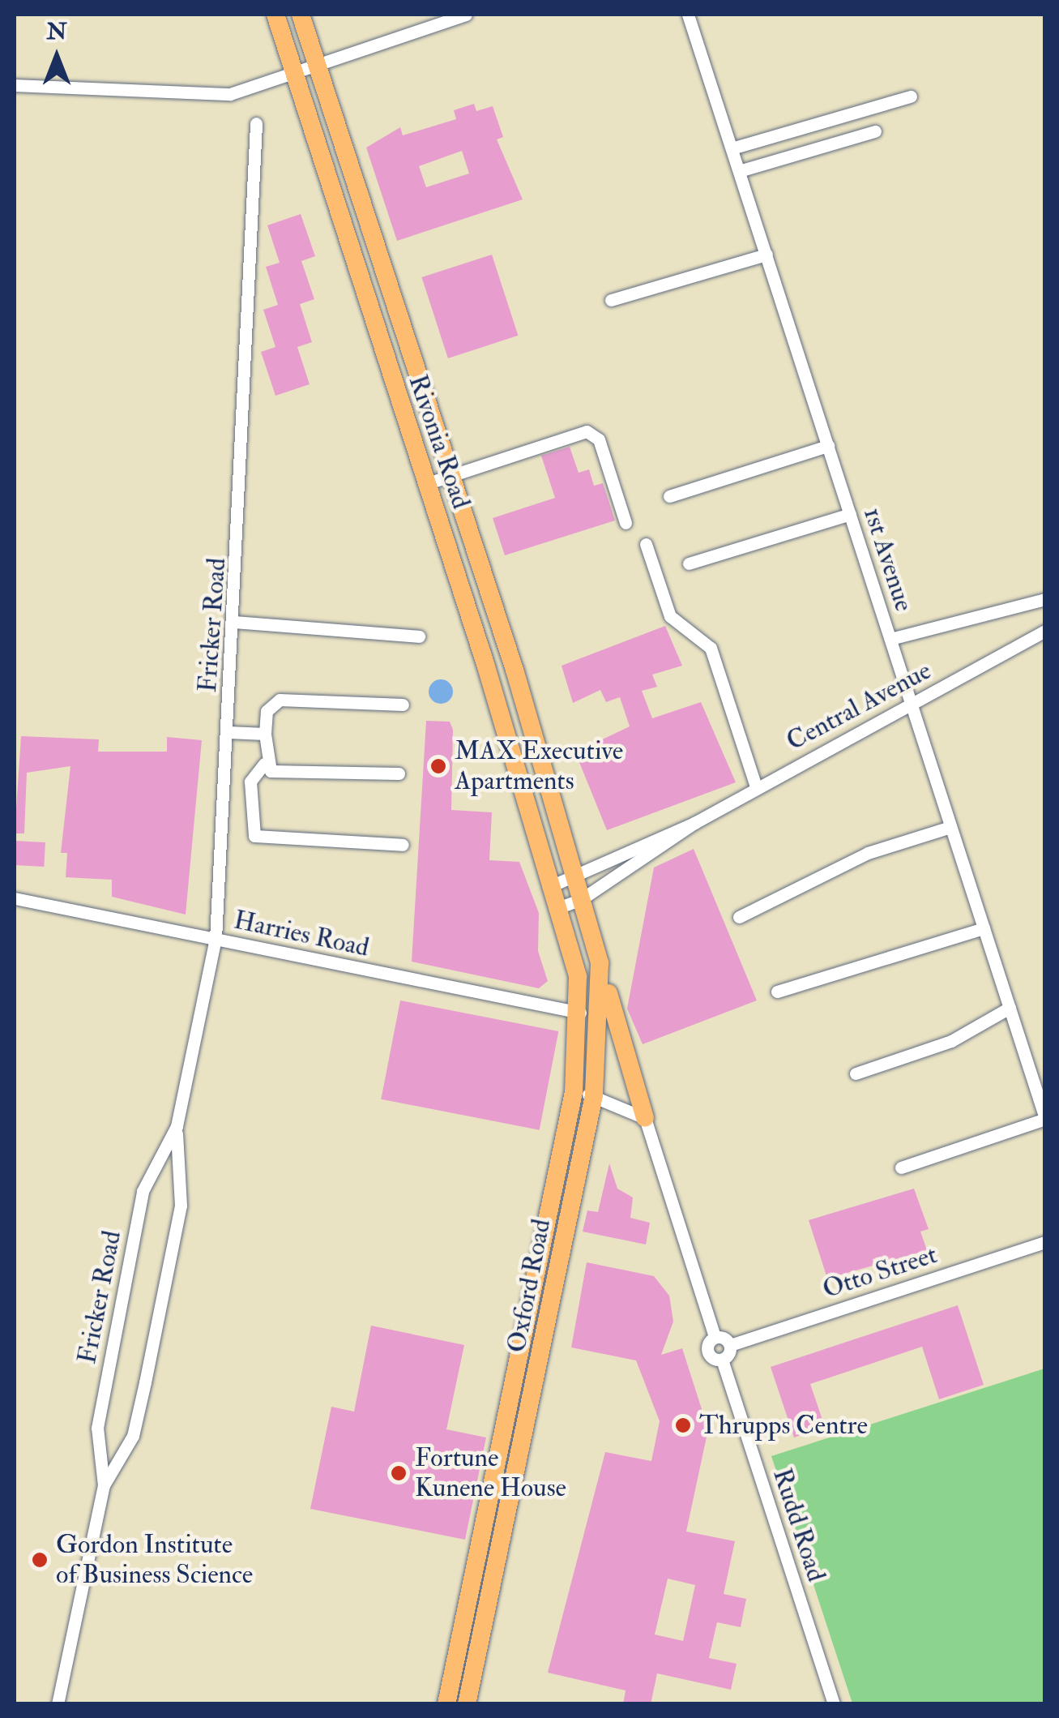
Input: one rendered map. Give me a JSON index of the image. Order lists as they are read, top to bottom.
{
  "streets": {
    "main road": ["Rivonia Road", "Oxford Road"],
    "street": [
      "1st Avenue",
      "Fricker Road",
      "Central Avenue",
      "Harries Road",
      "Otto Street",
      "Rudd Road"
    ]
  },
  "crossings": [
    ["Rivonia Road", "Central Avenue"],
    ["Rivonia Road", "Oxford Road"],
    ["1st Avenue", "Central Avenue"],
    ["Fricker Road", "Harries Road"],
    ["Central Avenue", "Oxford Road"],
    ["Harries Road", "Oxford Road"]
  ],
  "places": [
    "MAX Executive Apartments",
    "Thrupps Centre",
    "Fortune Kunene House",
    "Gordon Institute of Business Science"
  ],
  "north": "top"
}
